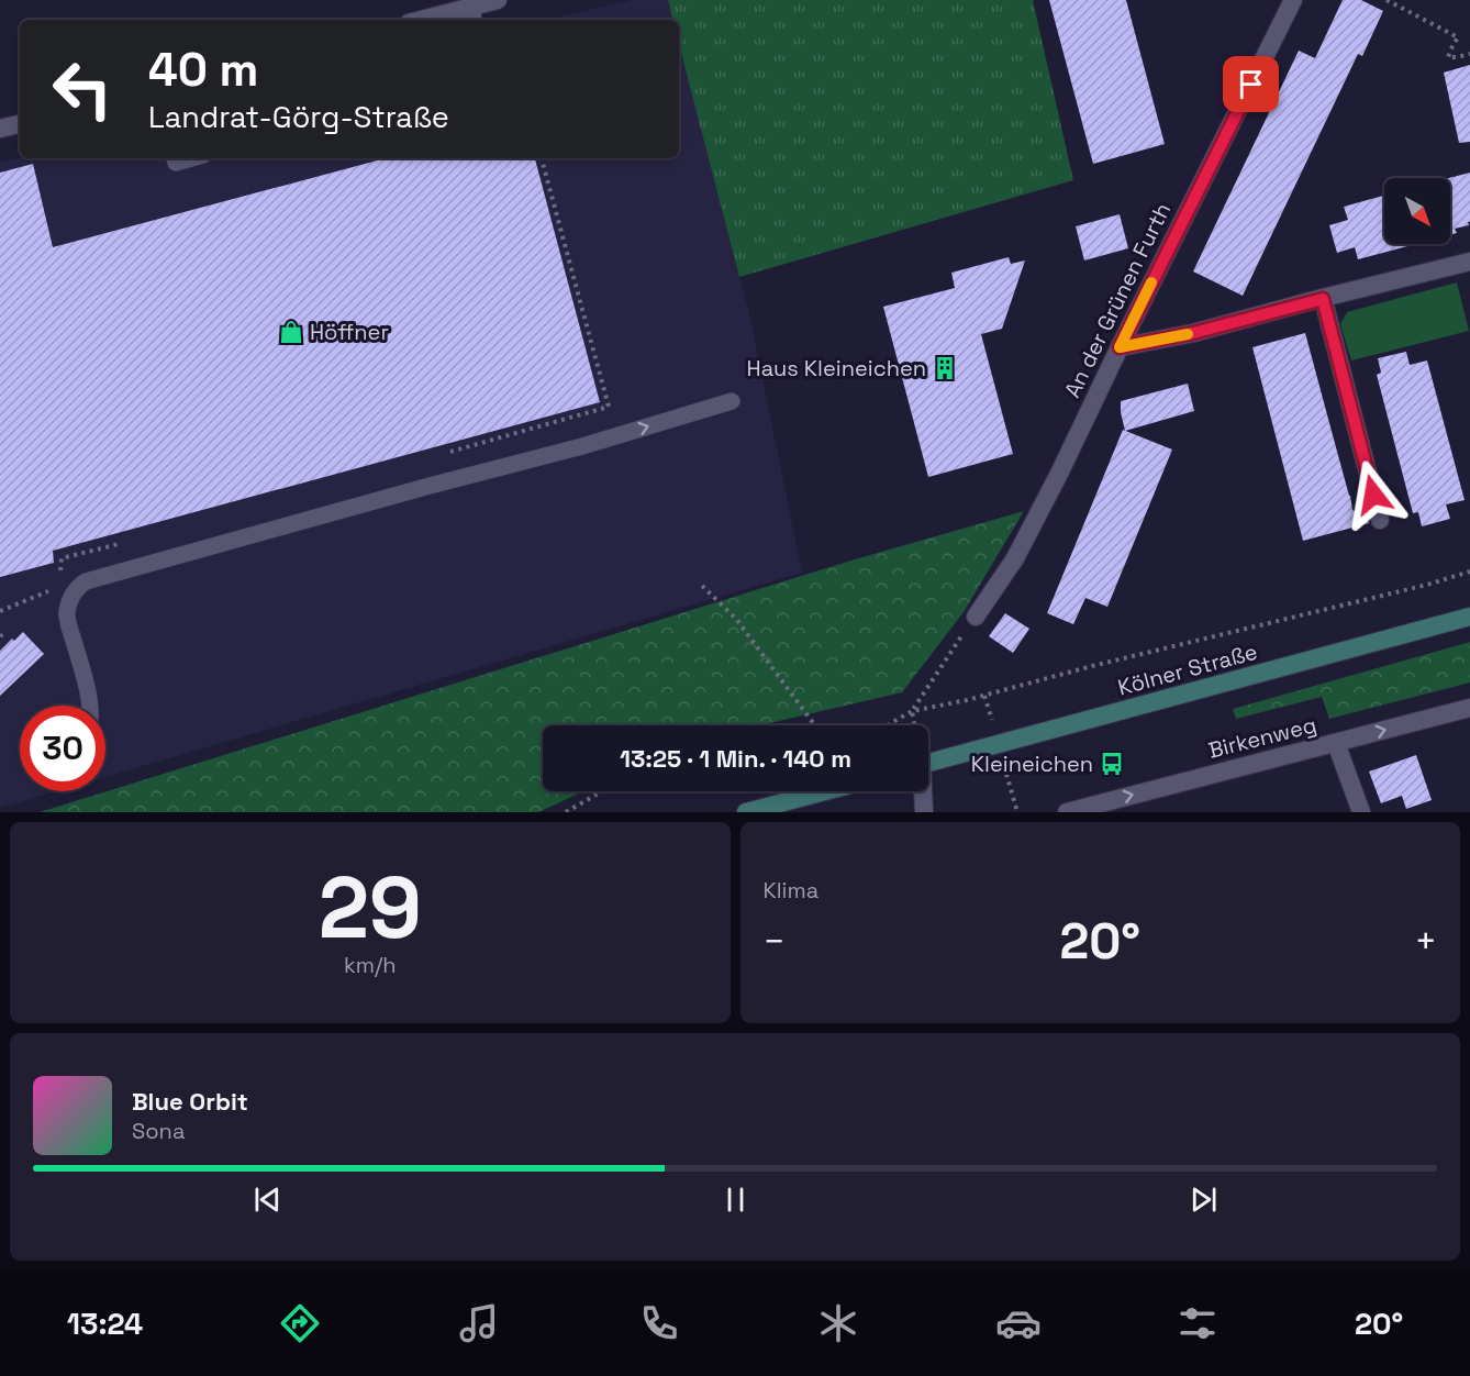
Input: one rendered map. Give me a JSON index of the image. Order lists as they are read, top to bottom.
{
  "streets": {
    "main road": ["Kölner Straße"],
    "street": ["An der Grünen Furth", "Birkenweg"]
  },
  "one_way": ["Birkenweg"],
  "places": {
    "shop": ["Höffner"],
    "building": ["Haus Kleineichen"],
    "bus stop": ["Kleineichen"]
  },
  "north": "bottom right",
  "page": {
    "turn": ["40 m", "Landrat-Görg-Straße"],
    "limit": "30",
    "trip": "13:25 · 1 Min. · 140 m",
    "tile": [
      ["29", "km/h"],
      "Klima"
    ],
    "heat": ["−", "20°", "+"],
    "song": ["Blue Orbit", "Sona"],
    "tabs": ["13:24", "20°"]
  }
}
